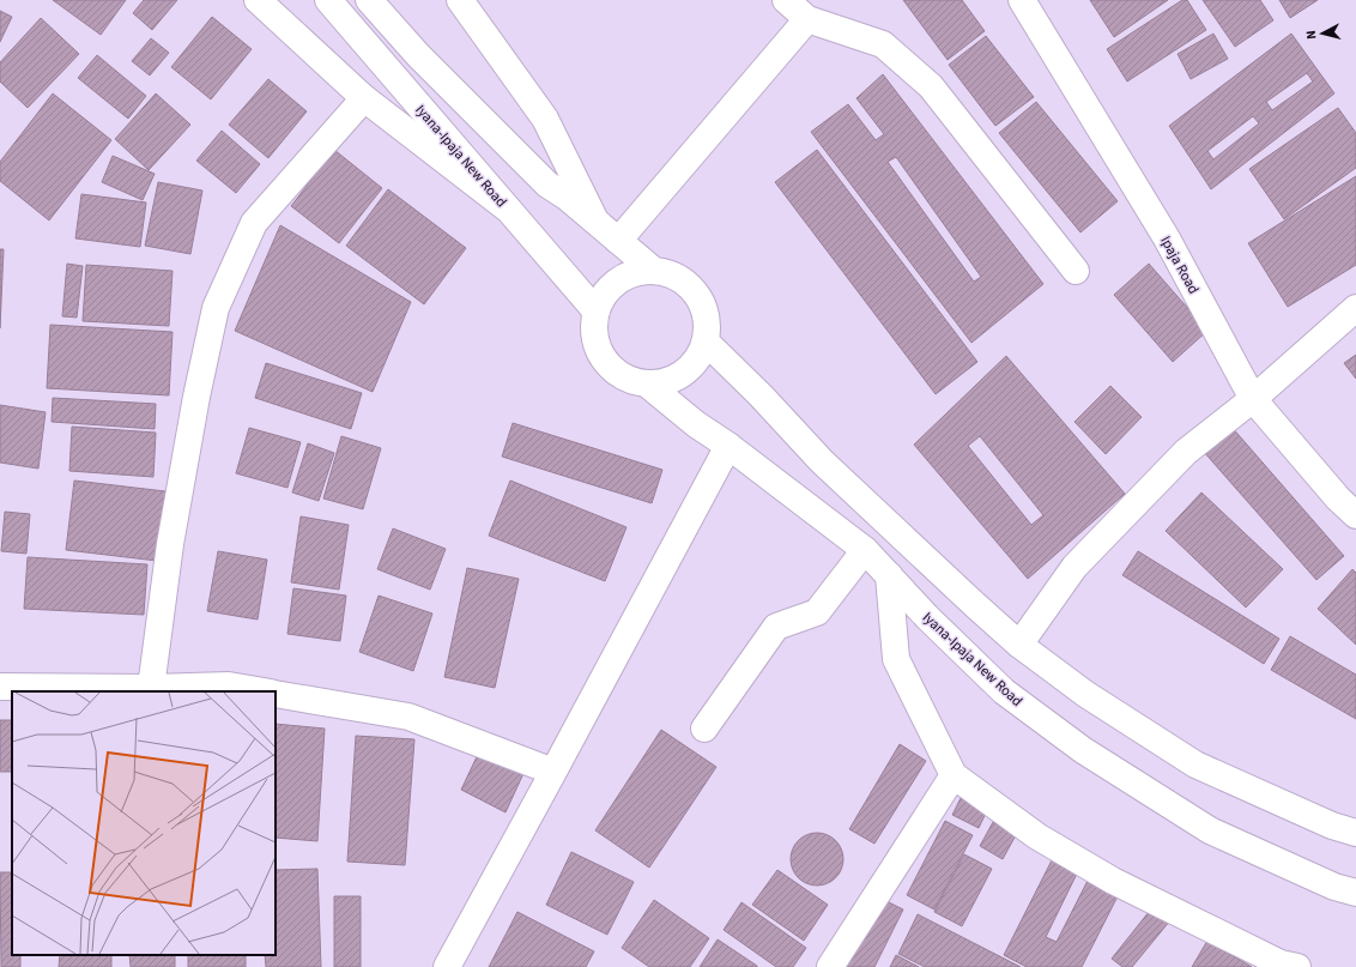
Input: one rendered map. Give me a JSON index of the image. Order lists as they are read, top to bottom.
{
  "streets": {
    "main road": ["Iyana-Ipaja New Road", "Ipaja Road"]
  },
  "north": "left"
}
